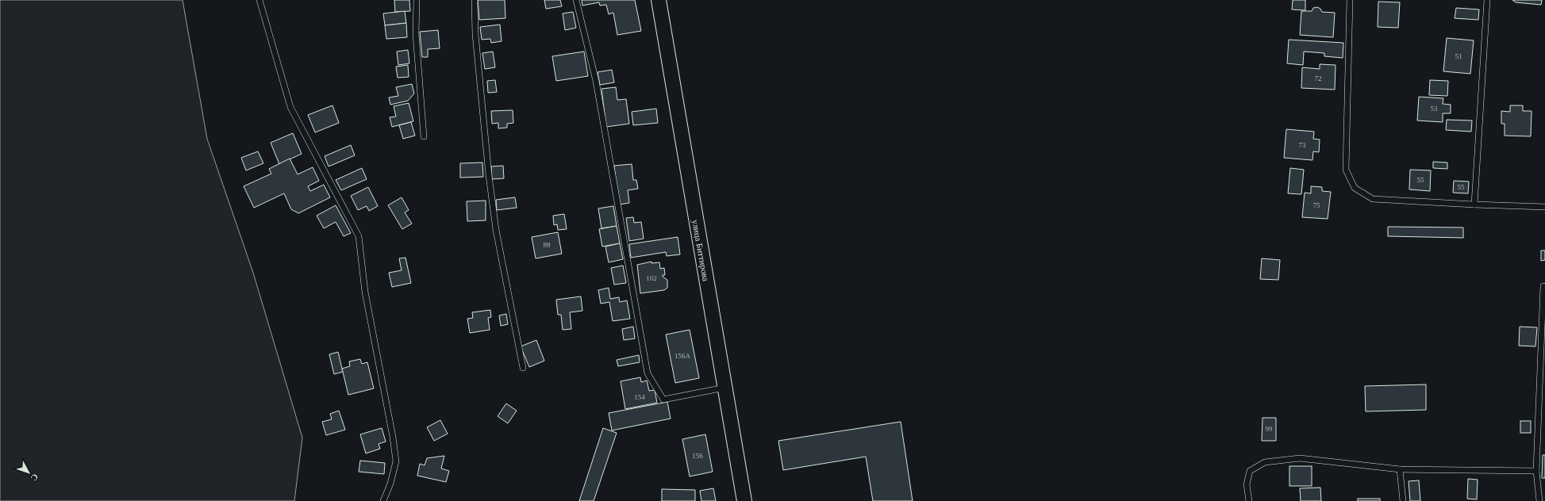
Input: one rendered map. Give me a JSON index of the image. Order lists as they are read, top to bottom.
{
  "streets": {
    "street": ["улица Биттирова"]
  },
  "house_numbers": [
    "51",
    "72",
    "53",
    "73",
    "55",
    "55",
    "75",
    "88",
    "102",
    "156А",
    "154",
    "99",
    "156"
  ],
  "north": "bottom right"
}
